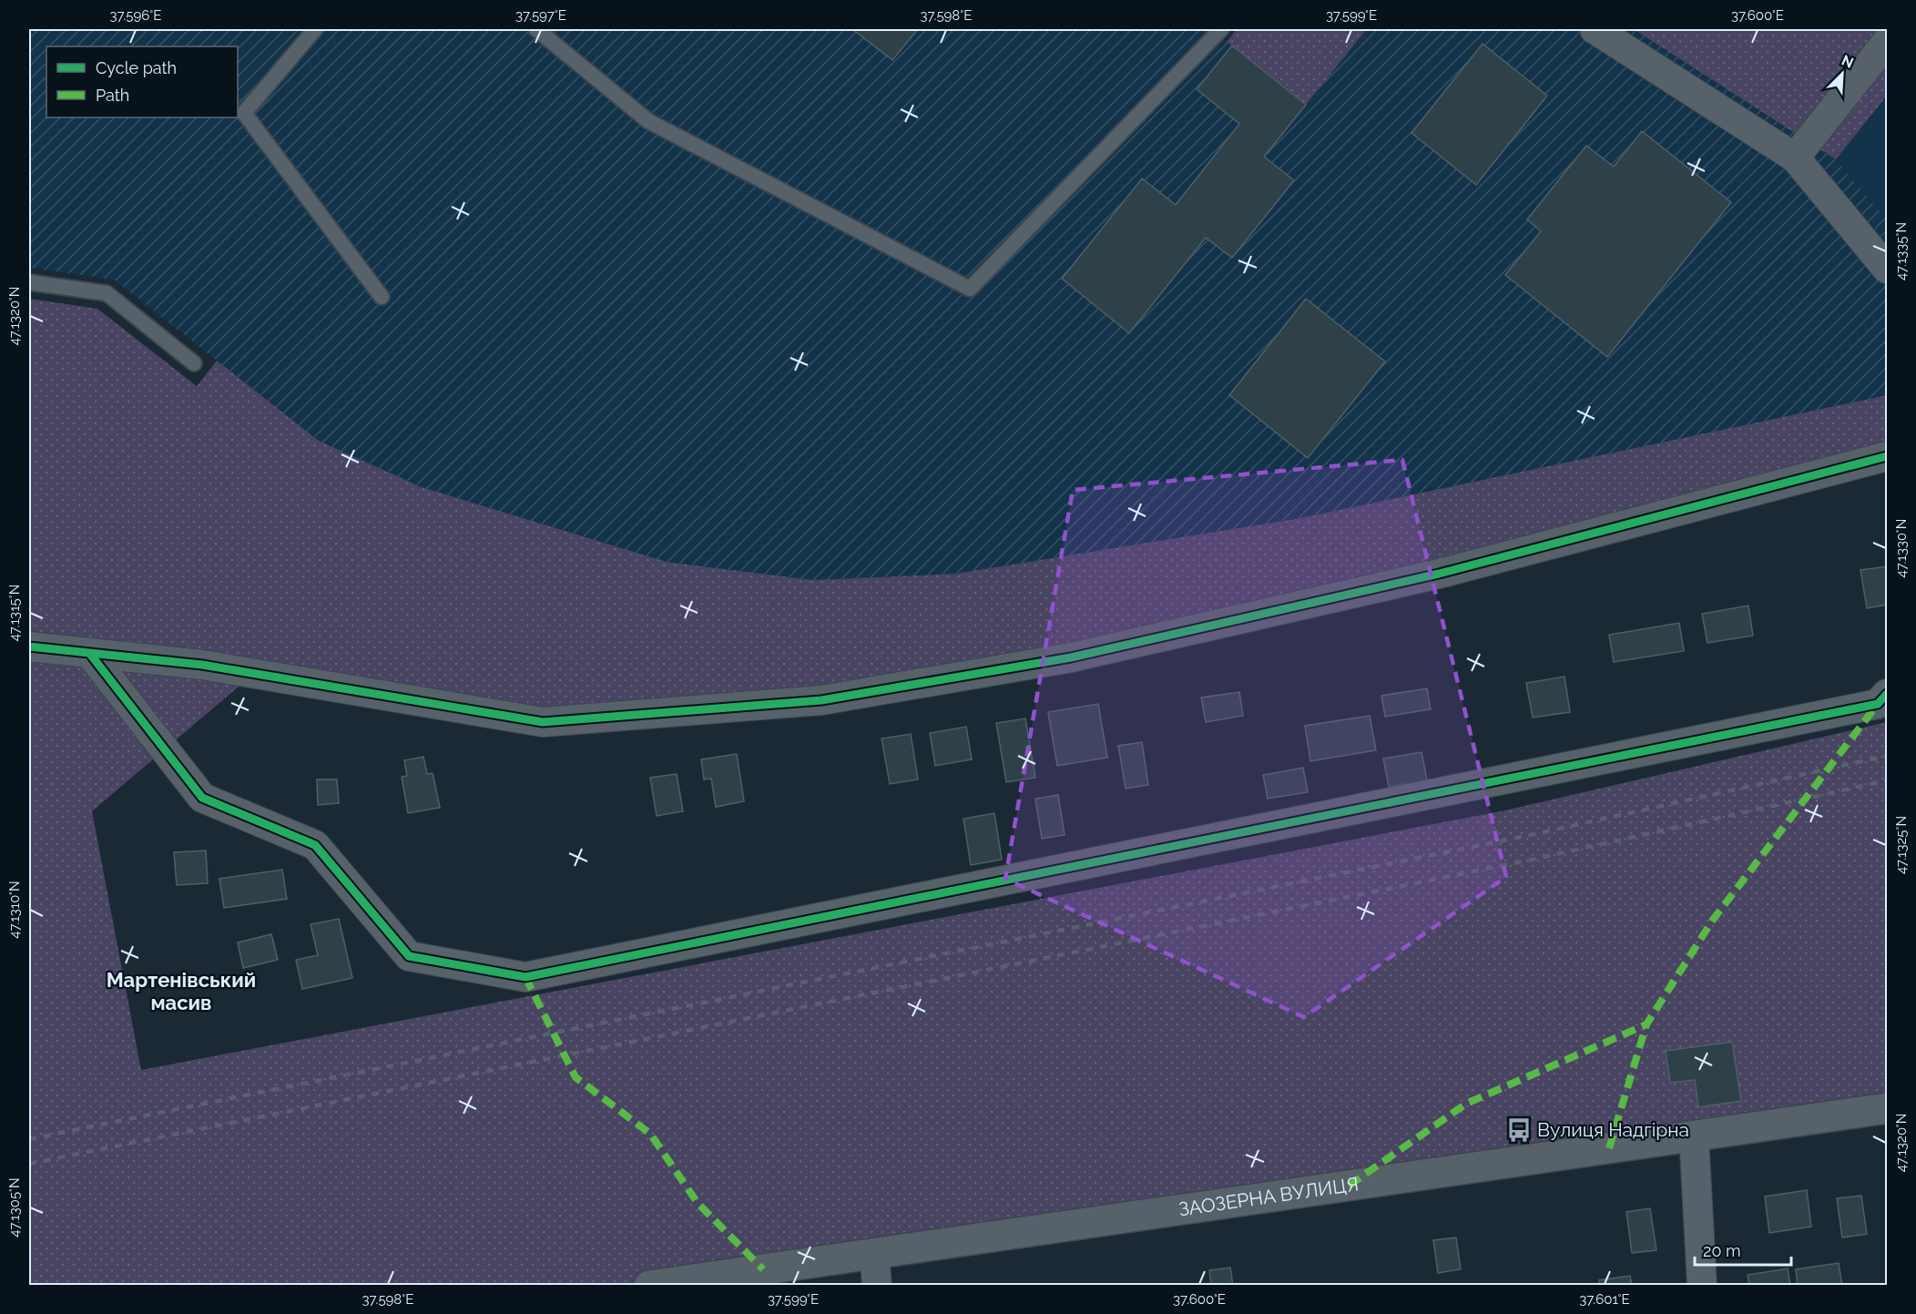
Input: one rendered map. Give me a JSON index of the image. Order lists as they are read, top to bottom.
{
  "streets": {
    "street": ["ЗАОЗЕРНА ВУЛИЦЯ"]
  },
  "districts": ["Мартенівський масив"],
  "places": {
    "bus stop": ["Вулиця Надгірна"]
  },
  "legend": ["Cycle path", "Path"],
  "scale_bar": "20 m",
  "north": "top right",
  "coordinates": [
    "37.596°E",
    "37.597°E",
    "37.598°E",
    "37.599°E",
    "37.600°E",
    "47.1335°N",
    "47.1320°N",
    "47.1330°N",
    "47.1315°N",
    "47.1325°N",
    "47.1310°N",
    "47.1305°N",
    "37.601°E"
  ]
}
